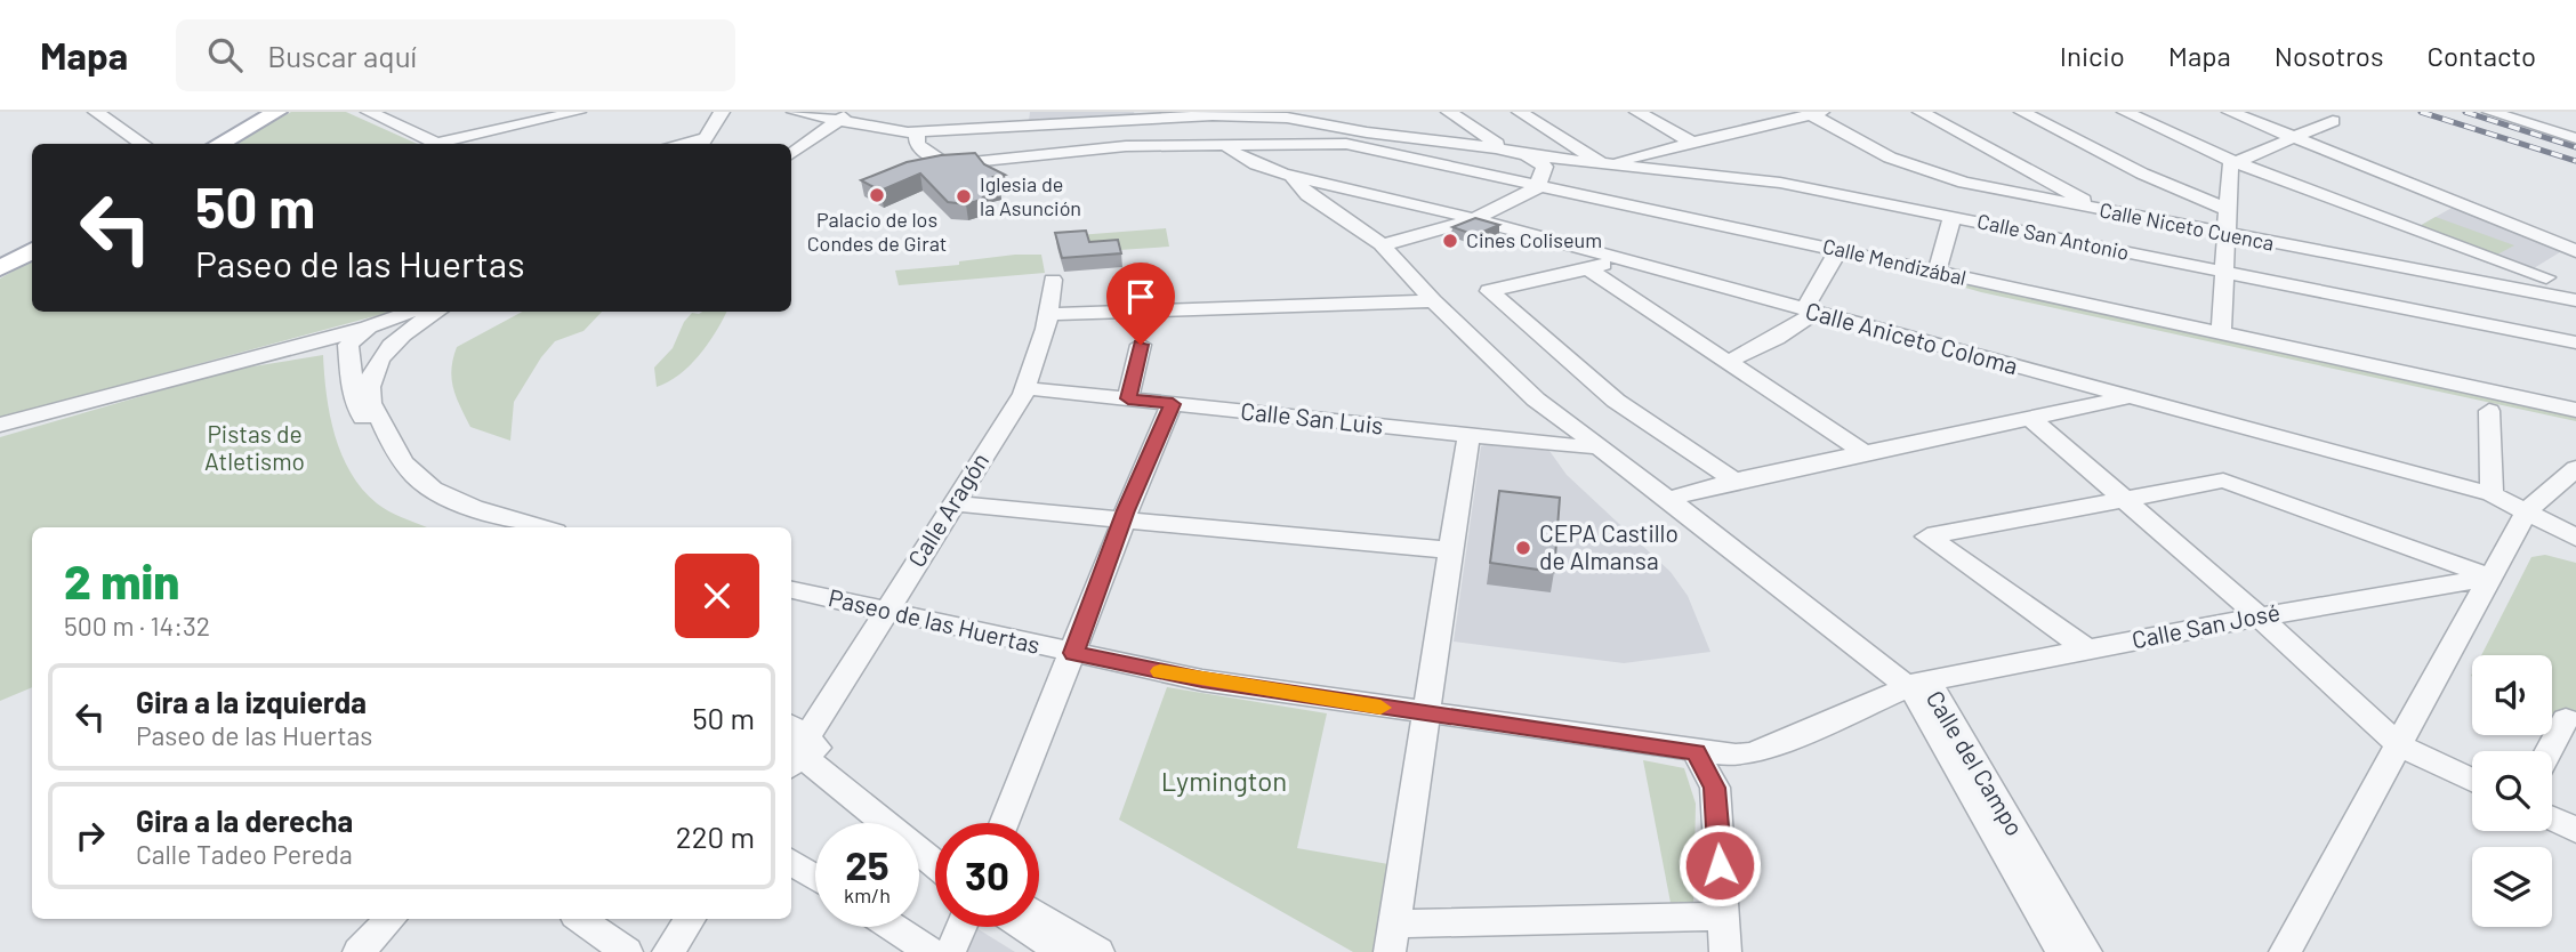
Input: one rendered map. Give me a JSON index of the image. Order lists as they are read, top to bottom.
{
  "streets": {
    "street": [
      "Calle Niceto Cuenca",
      "Calle San Antonio",
      "Calle Mendizábal",
      "Calle Aniceto Coloma",
      "Calle San Luis",
      "Calle Aragón",
      "Paseo de las Huertas",
      "Calle San José",
      "Calle del Campo"
    ]
  },
  "crossings": [
    ["Calle Aniceto Coloma", "Calle del Campo"],
    ["Calle San Luis", "Calle Aragón"],
    ["Calle San Luis", "Calle del Campo"],
    ["Calle Aragón", "Paseo de las Huertas"],
    ["Paseo de las Huertas", "Calle San José"],
    ["Paseo de las Huertas", "Calle del Campo"],
    ["Calle San José", "Calle del Campo"]
  ],
  "parks": ["Pistas de Atletismo", "Lymington"],
  "places": [
    "Palacio de los Condes de Girat",
    "Iglesia de la Asunción",
    "Cines Coliseum",
    "CEPA Castillo de Almansa"
  ],
  "page": {
    "header": "Mapa",
    "search": "Buscar aquí",
    "nav": [
      "Inicio",
      "Mapa",
      "Nosotros",
      "Contacto"
    ],
    "turn": ["50 m", "Paseo de las Huertas"],
    "heading": ["2 min", "500 m · 14:32"],
    "list": [
      {
        "name": "Gira a la izquierda",
        "note": "Paseo de las Huertas",
        "value": "50 m"
      },
      {
        "name": "Gira a la derecha",
        "note": "Calle Tadeo Pereda",
        "value": "220 m"
      }
    ],
    "speed": "25 km/h",
    "limit": "30"
  }
}
